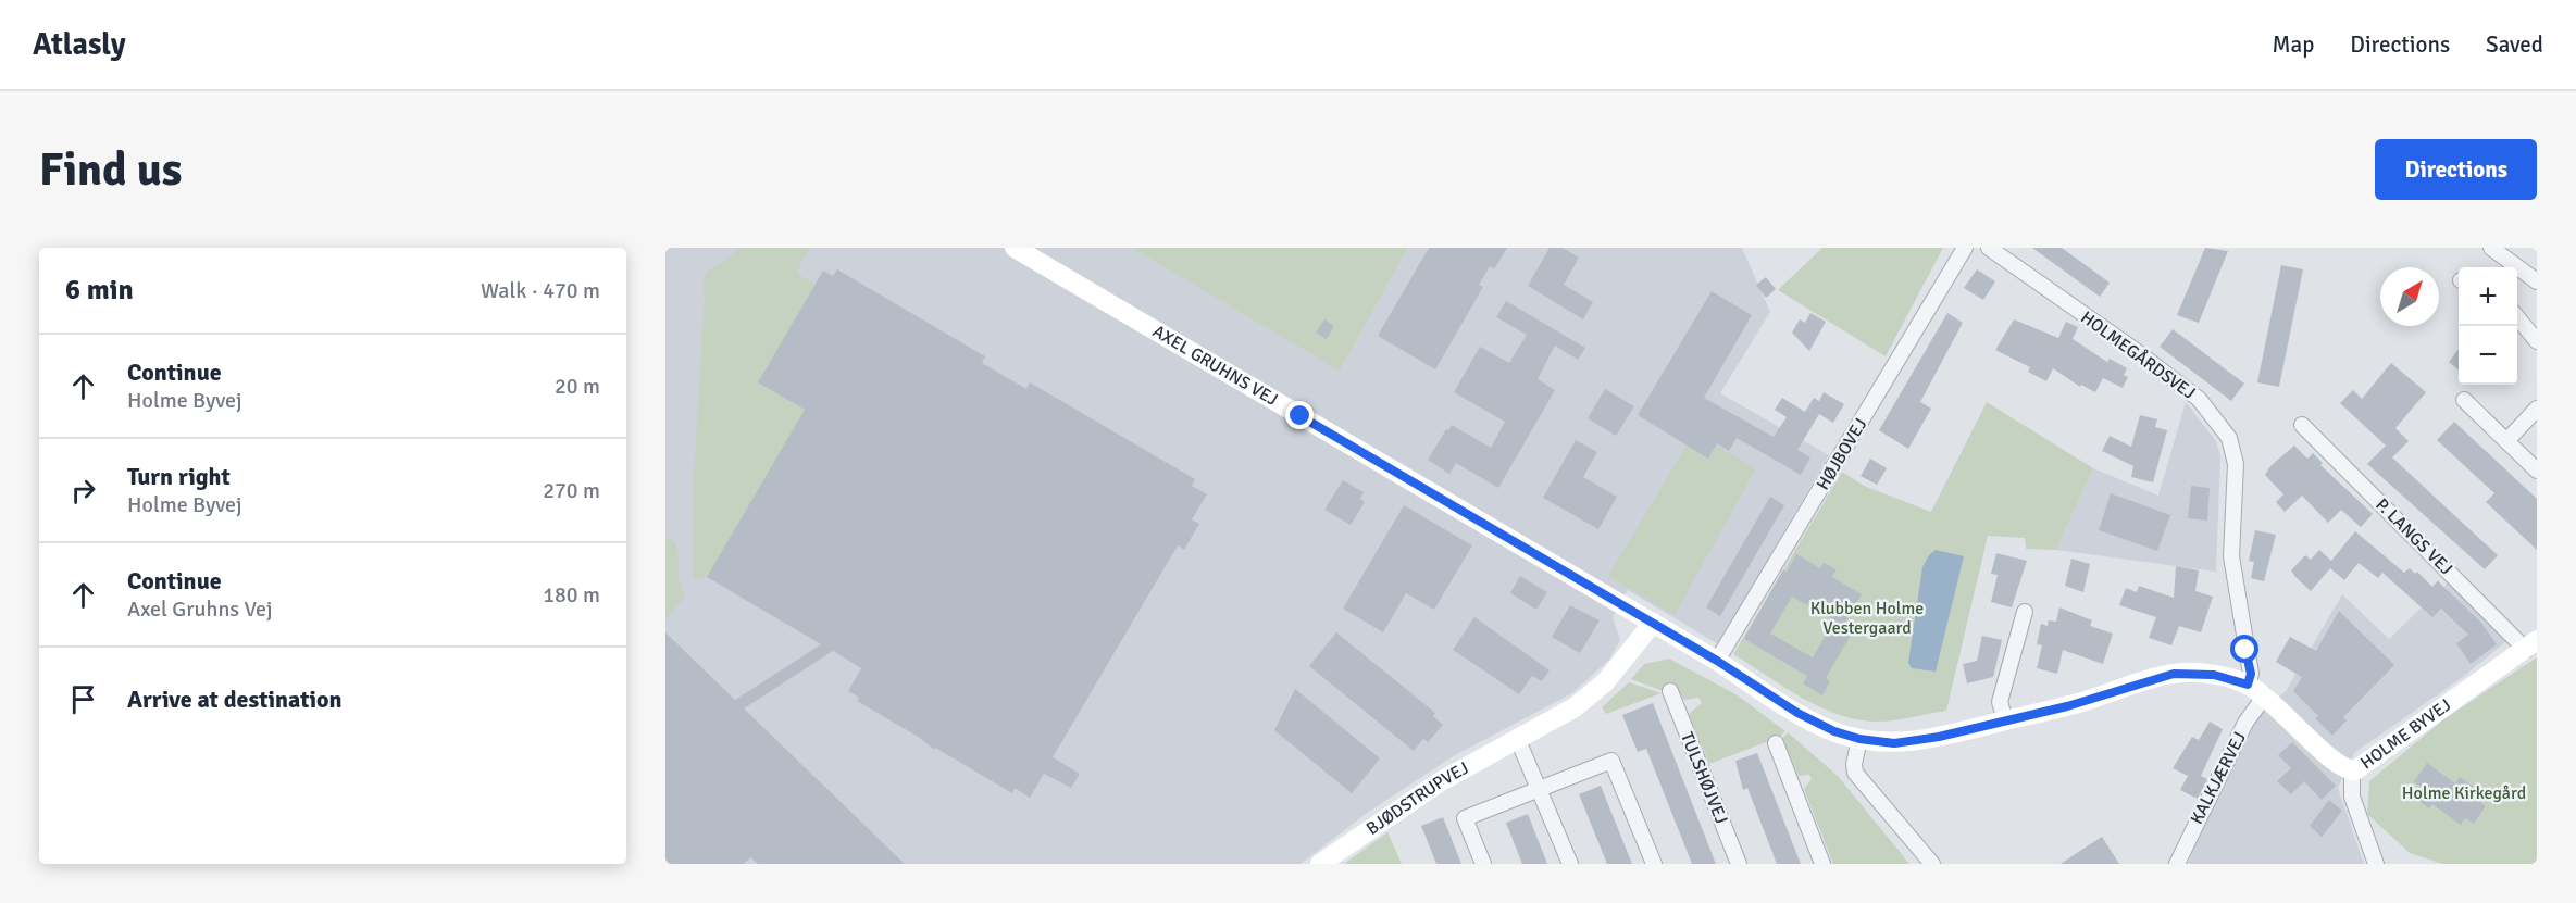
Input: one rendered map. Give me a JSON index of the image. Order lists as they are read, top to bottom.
{
  "streets": {
    "street": [
      "HOLMEGÅRDSVEJ",
      "AXEL GRUHNS VEJ",
      "HØJBOVEJ",
      "P. LANGS VEJ",
      "HOLME BYVEJ",
      "TULSHØJVEJ",
      "KALKJÆRVEJ",
      "BJØDSTRUPVEJ"
    ]
  },
  "crossings": [
    ["HOLMEGÅRDSVEJ", "HOLME BYVEJ"],
    ["AXEL GRUHNS VEJ", "HOLME BYVEJ"],
    ["AXEL GRUHNS VEJ", "BJØDSTRUPVEJ"],
    ["HØJBOVEJ", "HOLME BYVEJ"],
    ["P. LANGS VEJ", "HOLME BYVEJ"],
    ["HOLME BYVEJ", "KALKJÆRVEJ"],
    ["HOLME BYVEJ", "BJØDSTRUPVEJ"]
  ],
  "parks": ["Klubben Holme Vestergaard", "Holme Kirkegård"],
  "north": "top right",
  "page": {
    "header": "Atlasly",
    "nav": ["Map", "Directions", "Saved"],
    "buttons": "Directions",
    "title": "Find us",
    "heading": ["6 min", "Walk · 470 m"],
    "map_buttons": ["+", "−"],
    "list": [
      ["Continue", "Holme Byvej", "20 m"],
      ["Turn right", "Holme Byvej", "270 m"],
      ["Continue", "Axel Gruhns Vej", "180 m"],
      "Arrive at destination"
    ]
  }
}
